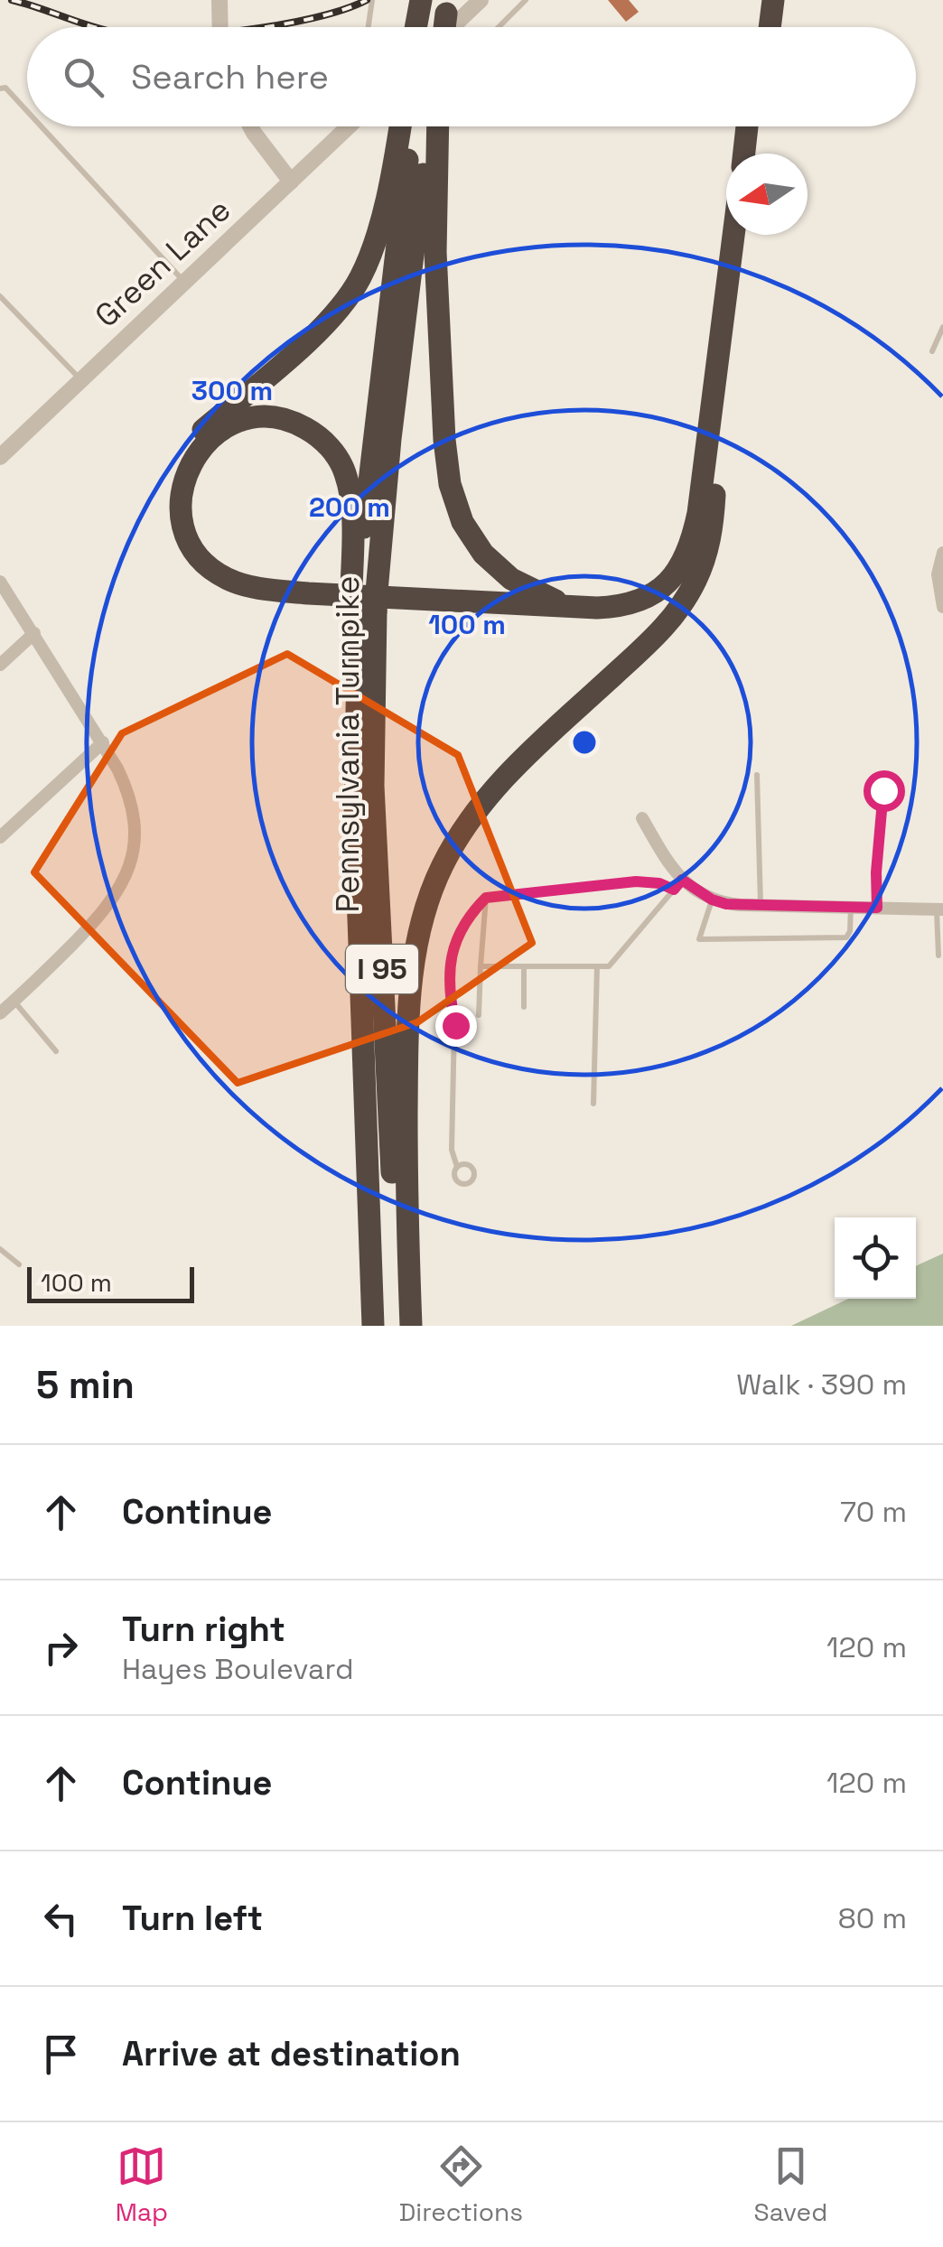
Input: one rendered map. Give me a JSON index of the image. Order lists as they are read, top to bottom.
{
  "streets": {
    "highway": ["Pennsylvania Turnpike", "I 95"],
    "street": ["Green Lane"]
  },
  "scale_bar": "100 m",
  "north": "left",
  "page": {
    "search": "Search here",
    "scale": "100 m",
    "heading": ["5 min", "Walk · 390 m"],
    "list": [
      ["Continue", "70 m"],
      ["Turn right", "Hayes Boulevard", "120 m"],
      ["Continue", "120 m"],
      ["Turn left", "80 m"],
      "Arrive at destination"
    ],
    "nav": ["Map", "Directions", "Saved"]
  },
  "rings": ["300 m", "200 m", "100 m"]
}
